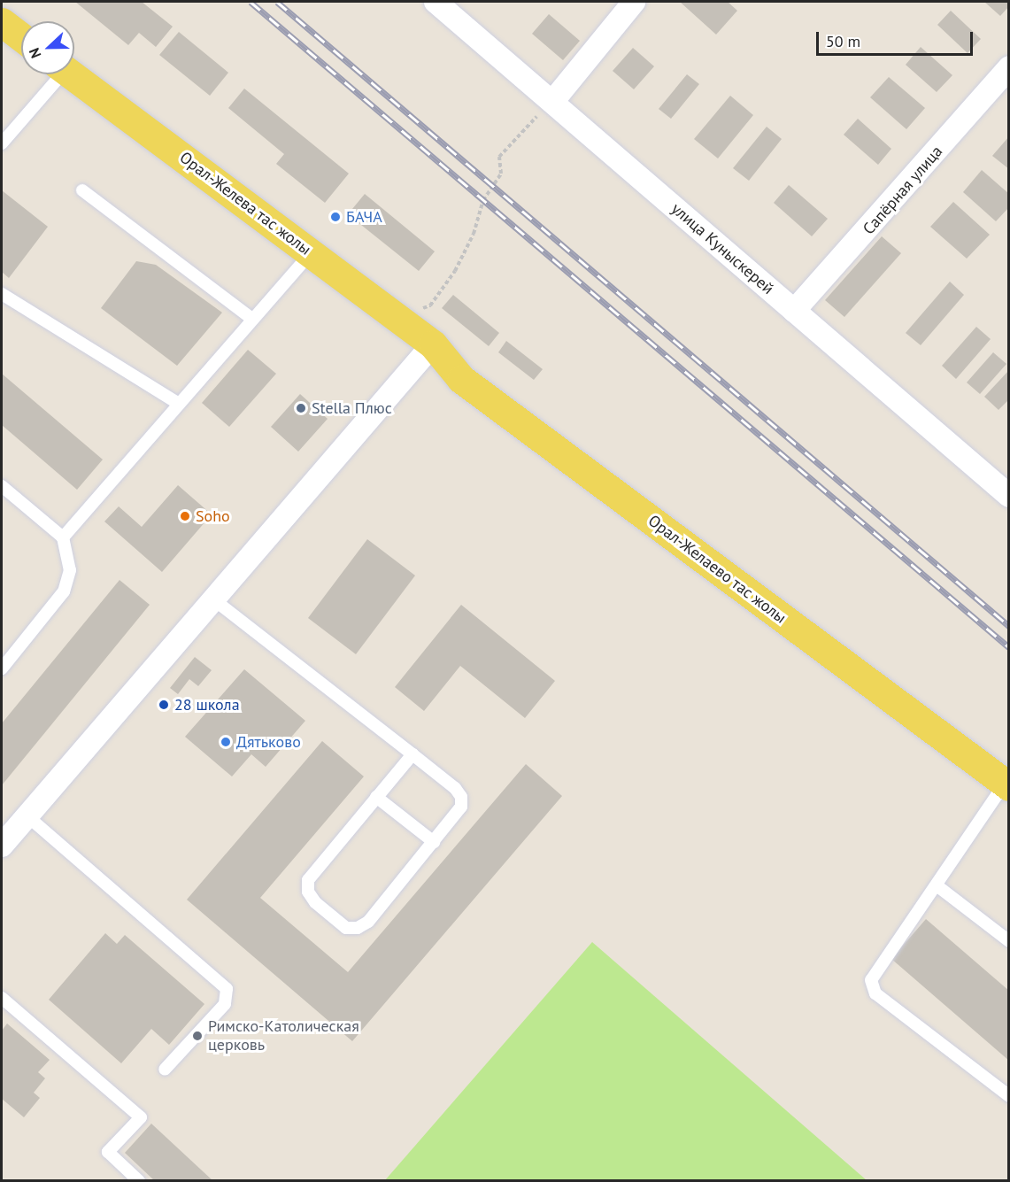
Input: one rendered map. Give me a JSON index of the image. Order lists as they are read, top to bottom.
{
  "streets": {
    "main road": ["Орал-Желева тас жолы", "Орал-Желаево тас жолы"],
    "street": ["Сапёрная улица", "улица Куныскерей"]
  },
  "crossings": [
    ["Сапёрная улица", "улица Куныскерей"],
    ["Орал-Желева тас жолы", "Орал-Желаево тас жолы"]
  ],
  "places": [
    "БАЧА",
    "Stella Плюс",
    "Soho",
    "28 школа",
    "Дятьково",
    "Римско-Католическая церковь"
  ],
  "scale_bar": "50 m",
  "north": "left"
}
